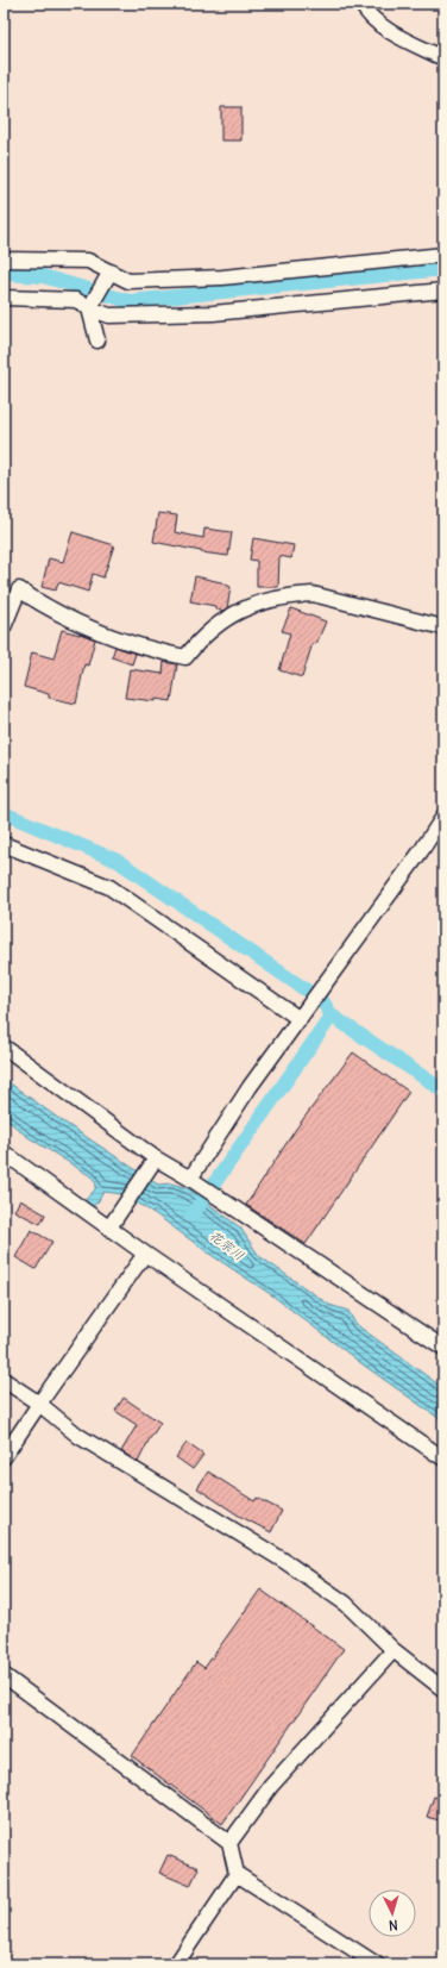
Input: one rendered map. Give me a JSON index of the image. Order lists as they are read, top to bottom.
{
  "water": ["花宗川"],
  "north": "bottom"
}
